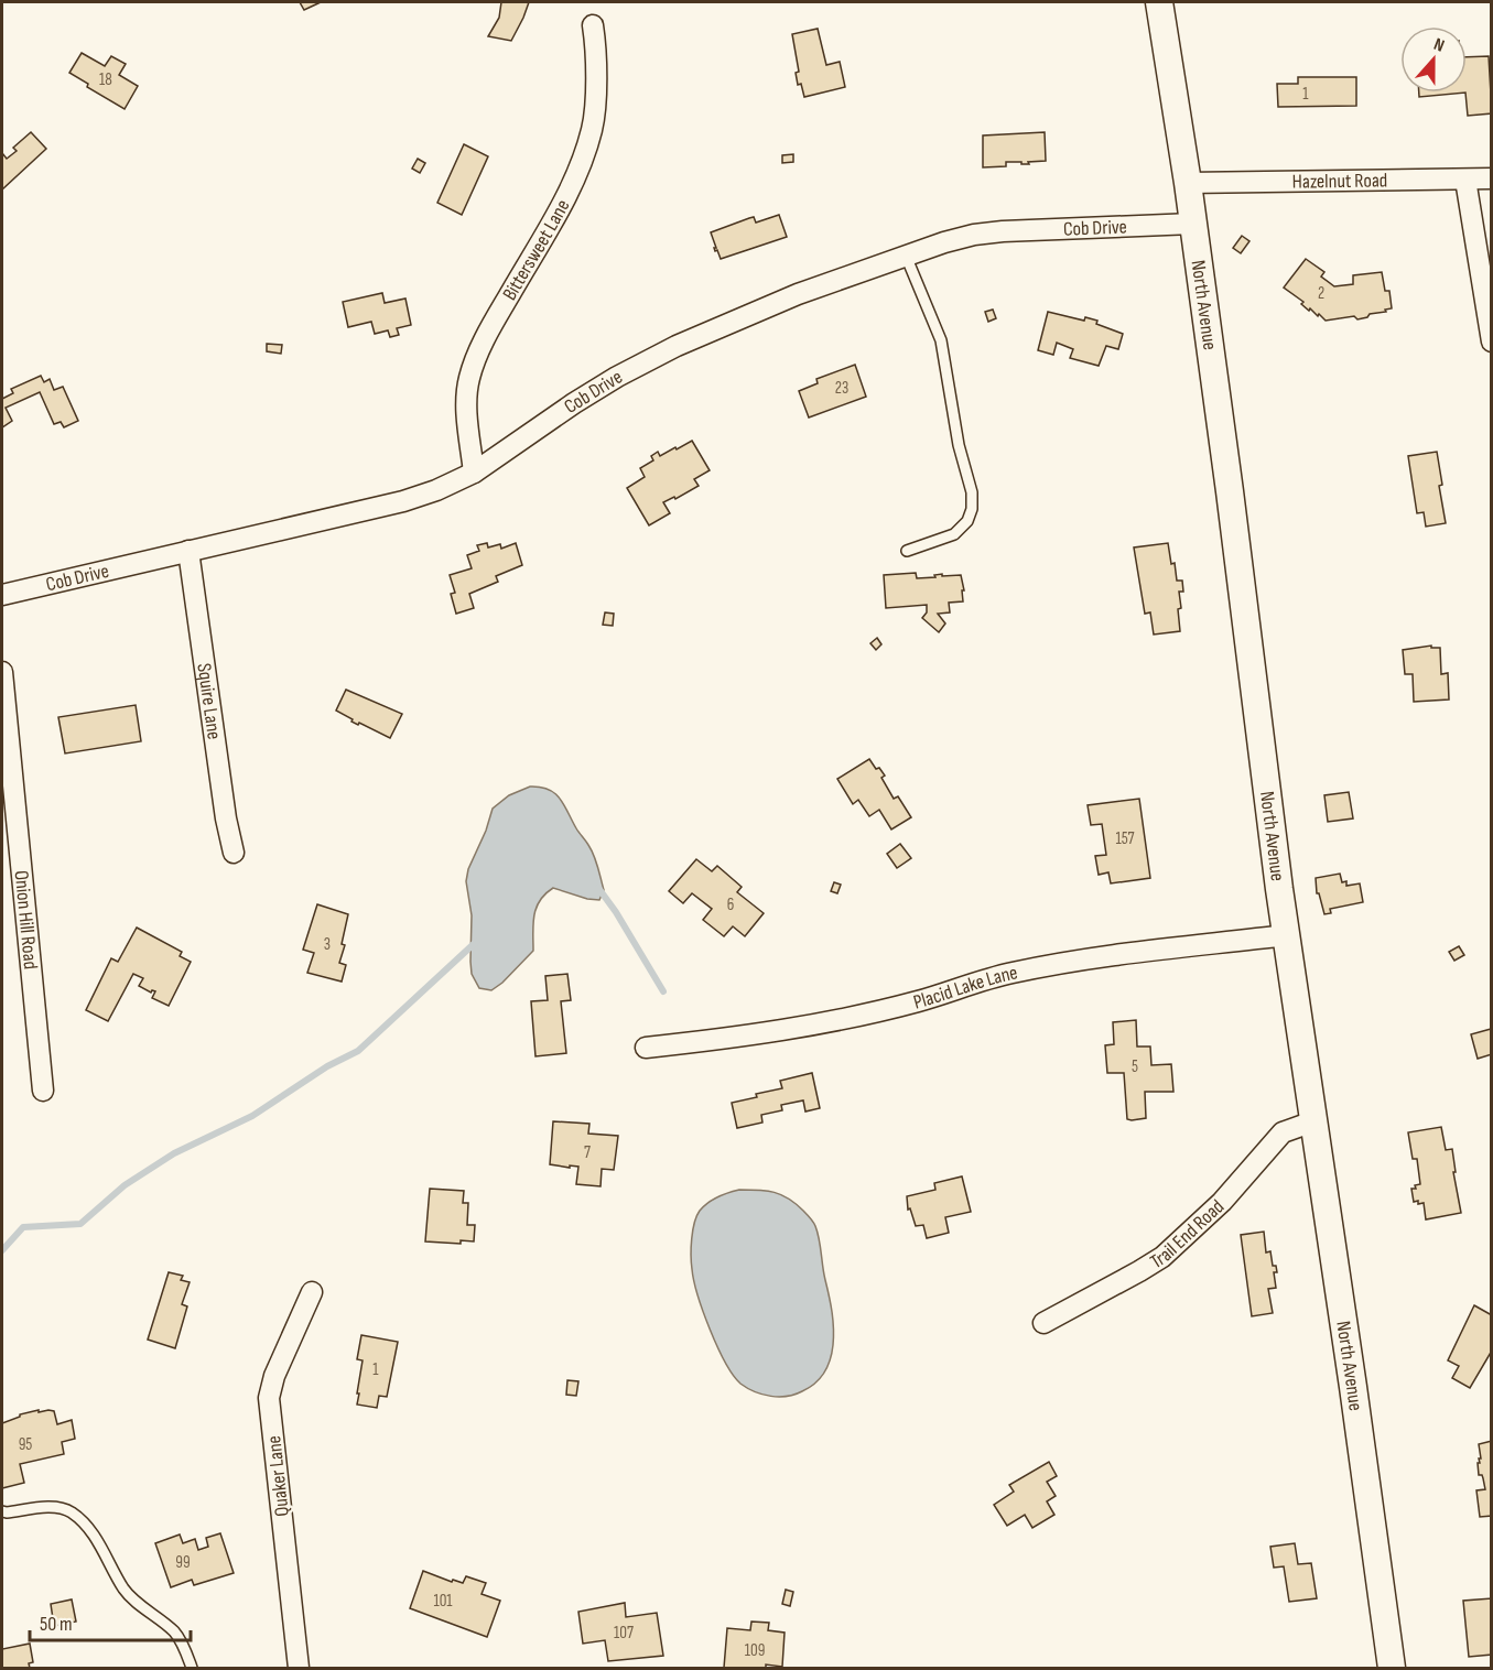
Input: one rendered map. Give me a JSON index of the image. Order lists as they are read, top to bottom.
{
  "streets": {
    "street": [
      "Hazelnut Road",
      "Cob Drive",
      "Bittersweet Lane",
      "North Avenue",
      "Squire Lane",
      "Onion Hill Road",
      "Placid Lake Lane",
      "Trail End Road",
      "Quaker Lane"
    ]
  },
  "crossings": [
    ["Hazelnut Road", "North Avenue"],
    ["Cob Drive", "Bittersweet Lane"],
    ["Cob Drive", "North Avenue"],
    ["Cob Drive", "Squire Lane"],
    ["North Avenue", "Placid Lake Lane"],
    ["North Avenue", "Trail End Road"]
  ],
  "house_numbers": [
    "18",
    "1",
    "2",
    "23",
    "157",
    "6",
    "3",
    "5",
    "7",
    "1",
    "95",
    "99",
    "101",
    "107",
    "109"
  ],
  "scale_bar": "50 m",
  "north": "top"
}
